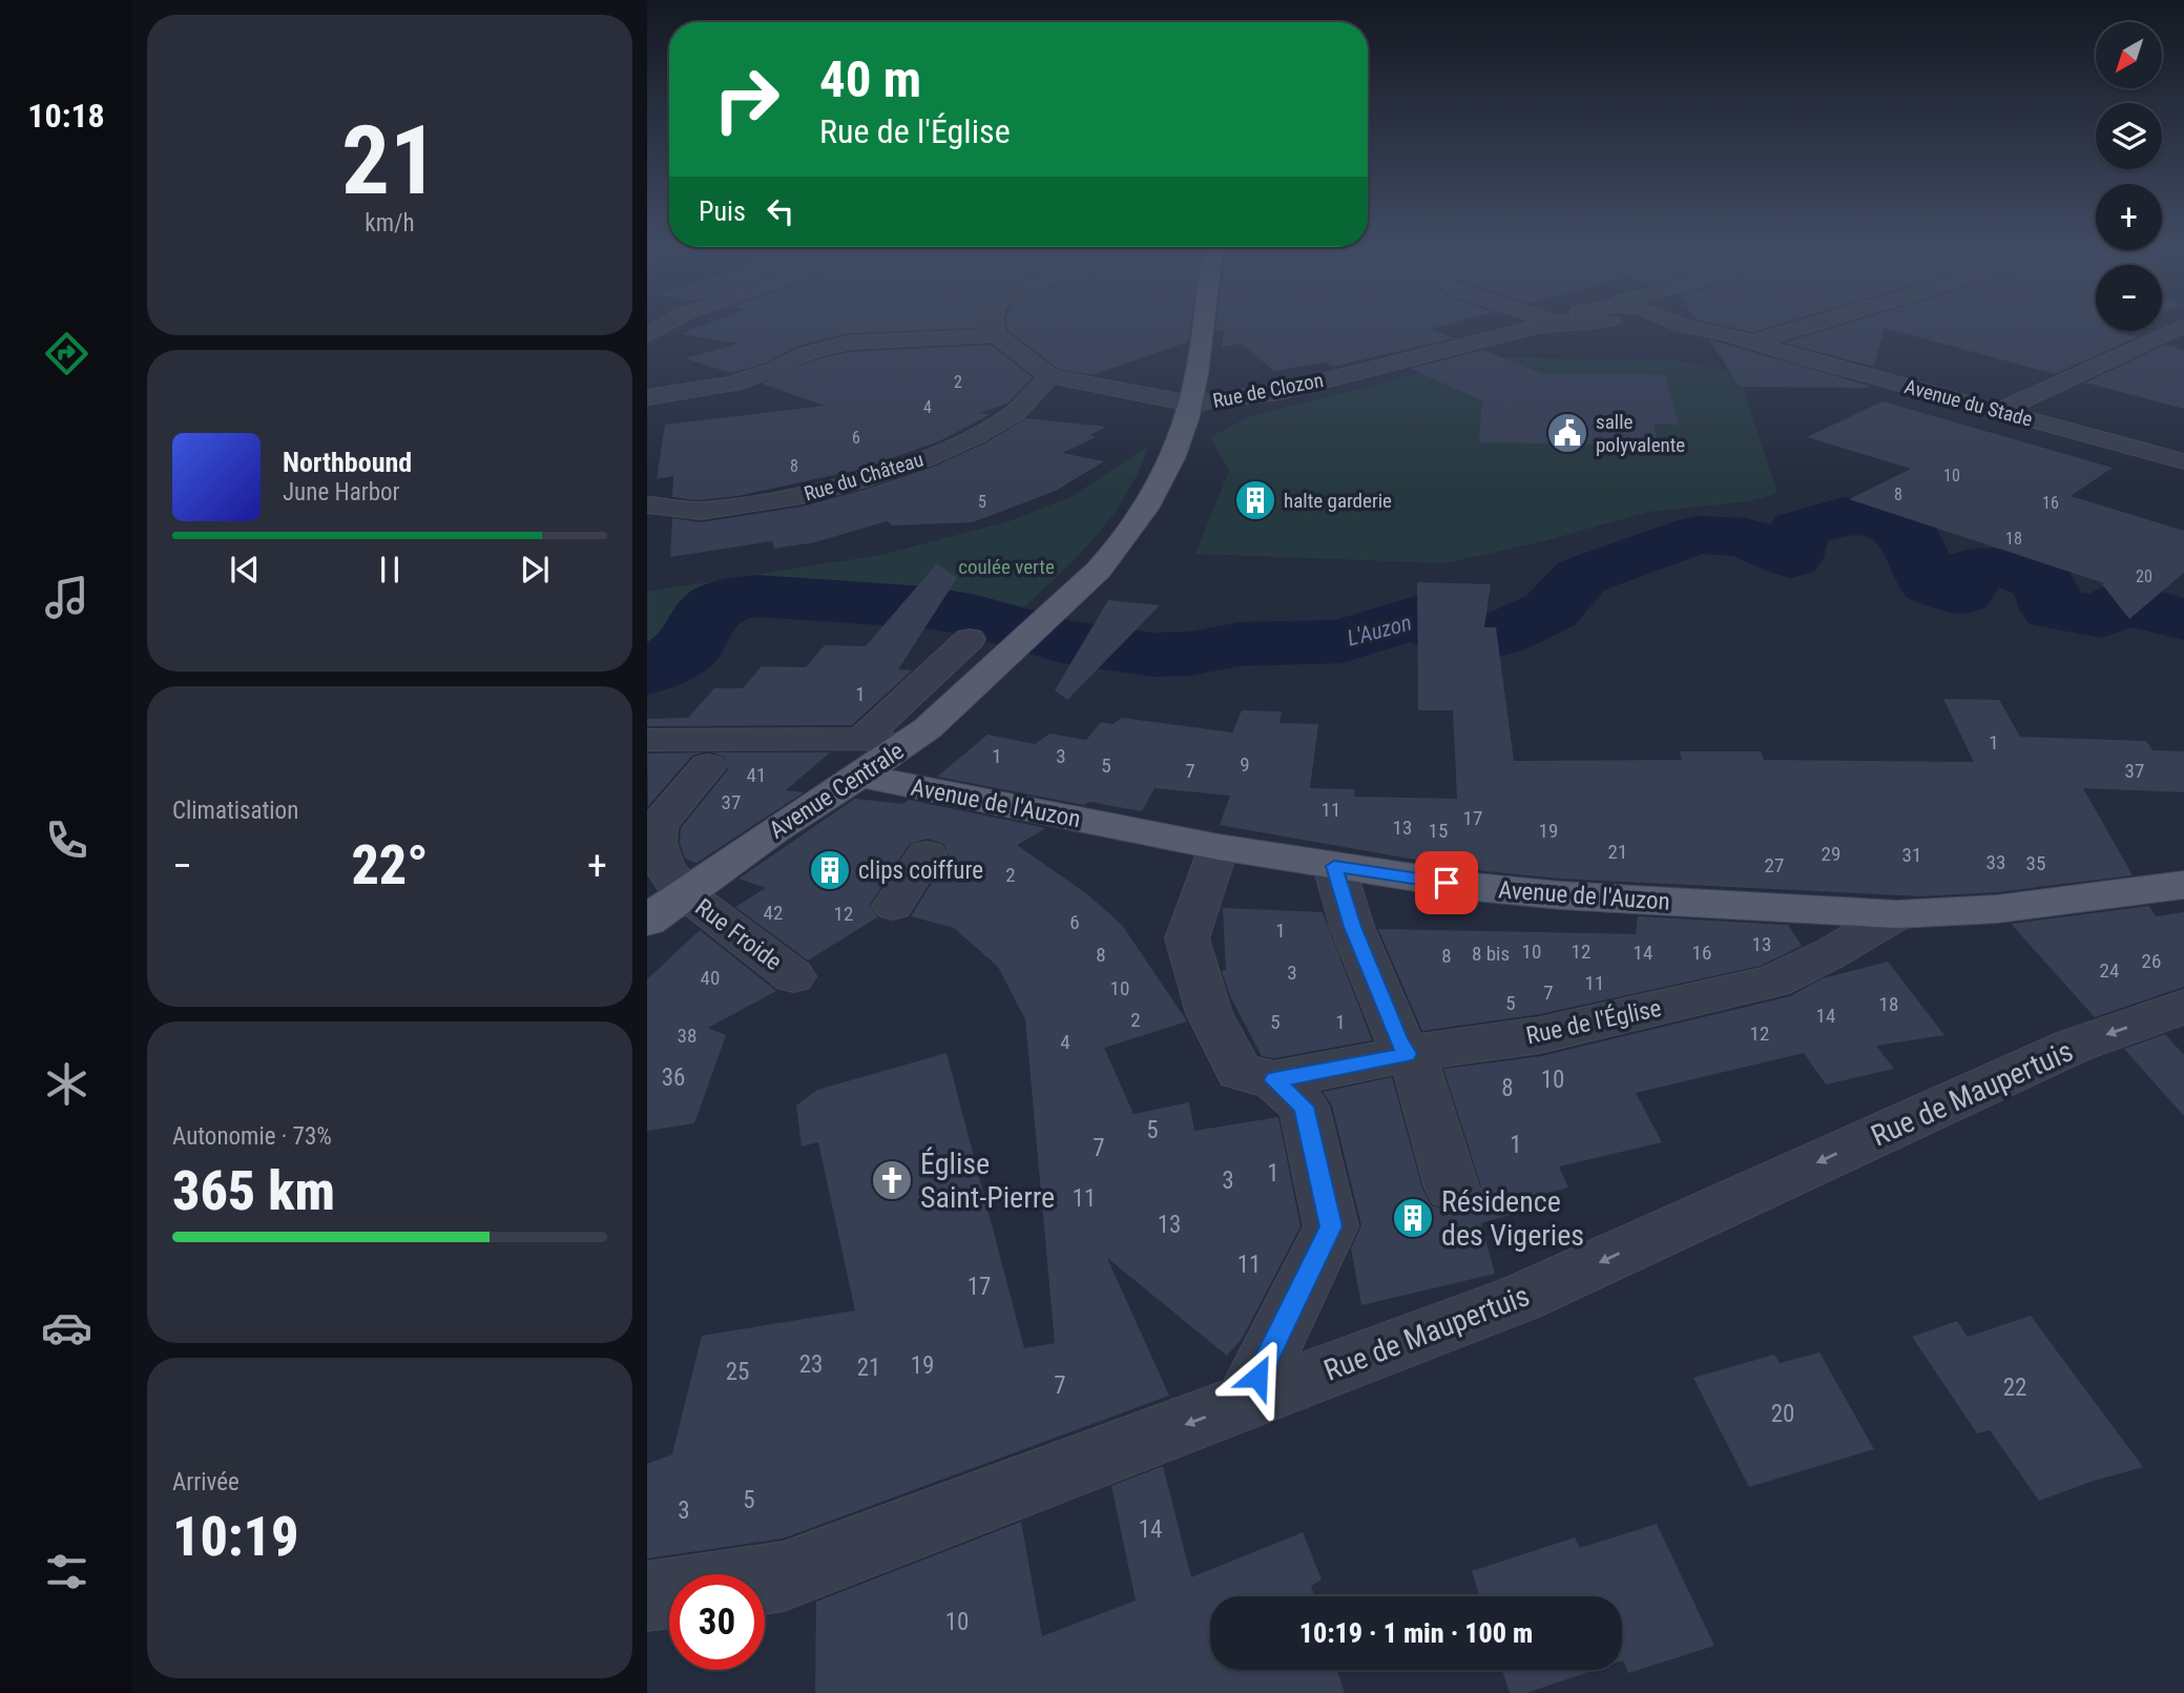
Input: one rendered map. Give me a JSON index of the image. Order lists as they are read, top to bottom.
{
  "streets": {
    "main road": ["Avenue Centrale", "Avenue de l'Auzon"],
    "street": [
      "Rue de Clozon",
      "Avenue du Stade",
      "Rue du Château",
      "Rue Froide",
      "Rue de l'Église",
      "Rue de Maupertuis"
    ]
  },
  "crossings": [
    ["Rue de Clozon", "Rue du Château"],
    ["Rue de Clozon", "Avenue Centrale"],
    ["Avenue Centrale", "Avenue de l'Auzon"],
    ["Avenue Centrale", "Rue Froide"],
    ["Avenue de l'Auzon", "Rue de l'Église"]
  ],
  "one_way": ["Rue de Maupertuis"],
  "water": ["L'Auzon"],
  "parks": ["coulée verte"],
  "places": {
    "public building": ["salle polyvalente"],
    "building": ["halte garderie", "clips coiffure", "Résidence des Vigeries"],
    "church": ["Église Saint-Pierre"]
  },
  "house_numbers": [
    "2",
    "4",
    "6",
    "8",
    "10",
    "8",
    "5",
    "16",
    "18",
    "20",
    "1",
    "1",
    "1",
    "3",
    "9",
    "5",
    "7",
    "37",
    "41",
    "37",
    "11",
    "17",
    "13",
    "15",
    "19",
    "21",
    "29",
    "31",
    "33",
    "35",
    "27",
    "2",
    "42",
    "12",
    "6",
    "1",
    "13",
    "10",
    "12",
    "14",
    "16",
    "8 bis",
    "8",
    "8",
    "26",
    "24",
    "3",
    "40",
    "11",
    "10",
    "7",
    "5",
    "18",
    "14",
    "2",
    "5",
    "1",
    "12",
    "38",
    "4",
    "36",
    "10",
    "8",
    "5",
    "1",
    "7",
    "1",
    "3",
    "11",
    "13",
    "11",
    "17",
    "23",
    "19",
    "21",
    "25",
    "7",
    "22",
    "20",
    "5",
    "3",
    "14",
    "10"
  ],
  "north": "bottom left",
  "page": {
    "tabs": "10:18",
    "tile": [
      ["21", "km/h"],
      "Climatisation",
      ["Autonomie · 73%", "365 km"],
      ["Arrivée", "10:19"]
    ],
    "map_buttons": ["+", "−"],
    "turn": ["40 m", "Rue de l'Église"],
    "then": "Puis",
    "song": ["Northbound", "June Harbor"],
    "heat": ["−", "22°", "+"],
    "limit": "30",
    "trip": "10:19 · 1 min · 100 m"
  }
}
